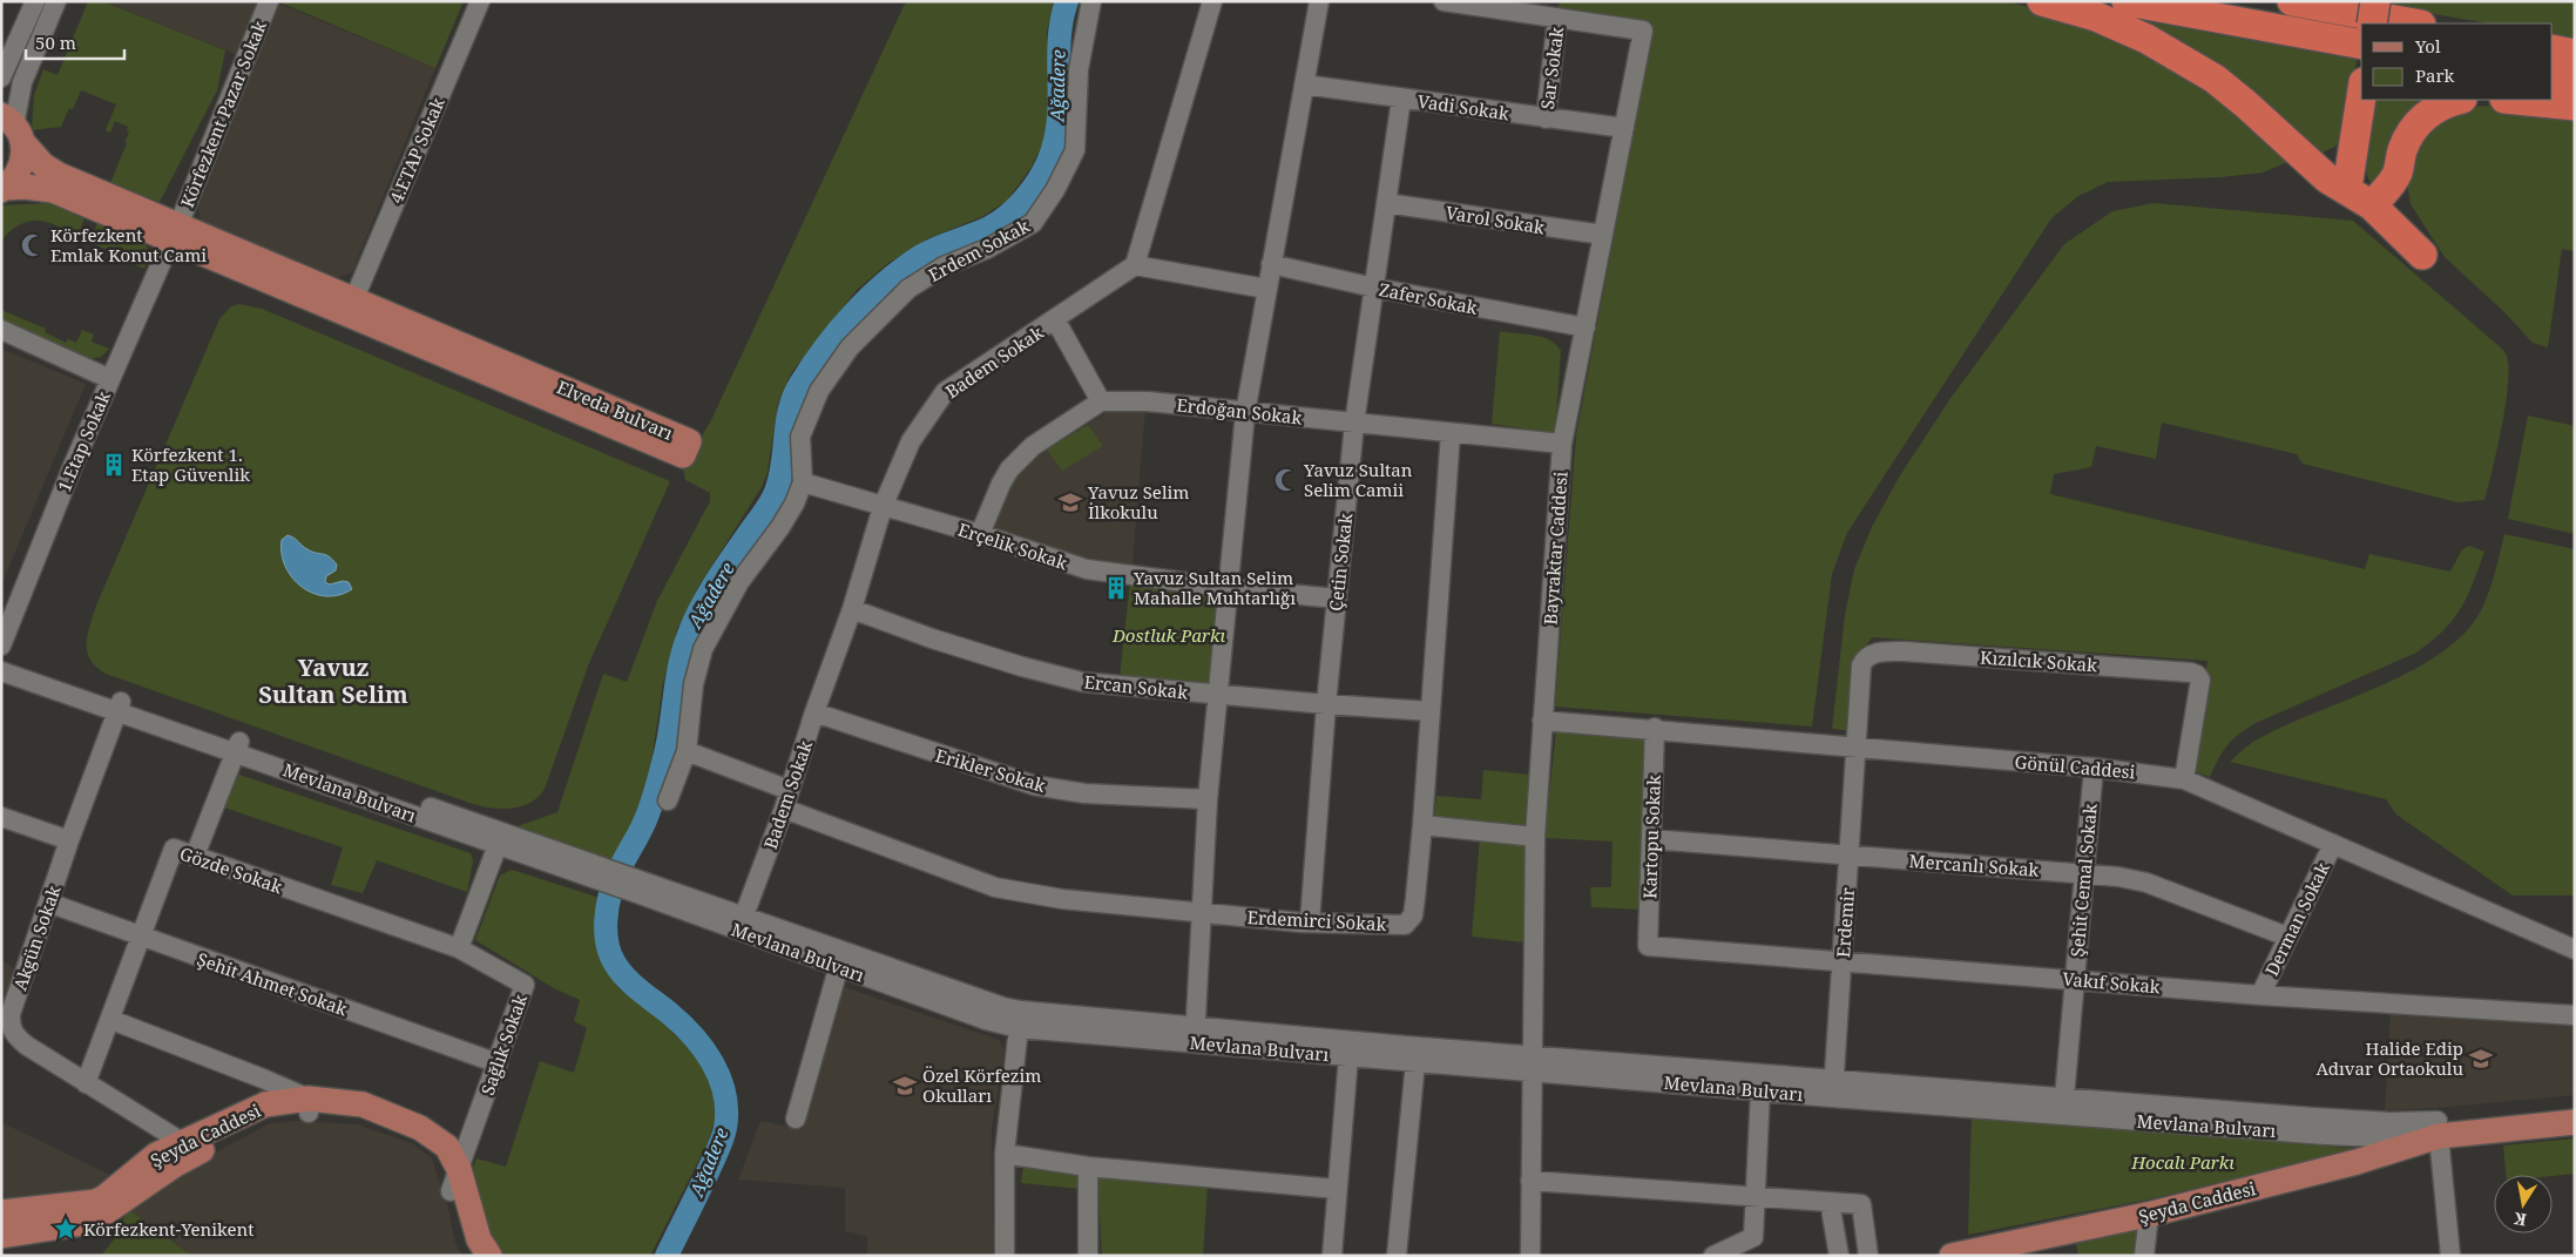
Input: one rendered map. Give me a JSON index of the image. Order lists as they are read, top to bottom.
{
  "streets": {
    "main road": ["Elveda Bulvarı", "Mevlana Bulvarı", "Şeyda Caddesi"],
    "street": [
      "Sar Sokak",
      "Vadi Sokak",
      "Körfezkent Pazar Sokak",
      "4.ETAP Sokak",
      "Varol Sokak",
      "Erdem Sokak",
      "Zafer Sokak",
      "Badem Sokak",
      "Erdoğan Sokak",
      "1.Etap Sokak",
      "Erçelik Sokak",
      "Bayraktar Caddesi",
      "Çetin Sokak",
      "Kızılcık Sokak",
      "Ercan Sokak",
      "Gönül Caddesi",
      "Erikler Sokak",
      "Kartopu Sokak",
      "Mercanlı Sokak",
      "Gözde Sokak",
      "Şehit Cemal Sokak",
      "Derman Sokak",
      "Erdemirci Sokak",
      "Erdemir",
      "Akgün Sokak",
      "Vakıf Sokak",
      "Şehit Ahmet Sokak",
      "Sağlık Sokak"
    ]
  },
  "crossings": [
    ["Sar Sokak", "Vadi Sokak"],
    ["Sar Sokak", "Bayraktar Caddesi"],
    ["Vadi Sokak", "Bayraktar Caddesi"],
    ["Vadi Sokak", "Çetin Sokak"],
    ["Körfezkent Pazar Sokak", "Elveda Bulvarı"],
    ["Körfezkent Pazar Sokak", "1.Etap Sokak"],
    ["4.ETAP Sokak", "Elveda Bulvarı"],
    ["Varol Sokak", "Bayraktar Caddesi"],
    ["Varol Sokak", "Çetin Sokak"],
    ["Erdem Sokak", "Erçelik Sokak"],
    ["Erdem Sokak", "Erdemirci Sokak"],
    ["Zafer Sokak", "Bayraktar Caddesi"],
    ["Zafer Sokak", "Çetin Sokak"],
    ["Badem Sokak", "Erçelik Sokak"],
    ["Badem Sokak", "Ercan Sokak"],
    ["Badem Sokak", "Erikler Sokak"],
    ["Badem Sokak", "Mevlana Bulvarı"],
    ["Badem Sokak", "Erdemirci Sokak"],
    ["Elveda Bulvarı", "1.Etap Sokak"],
    ["Erdoğan Sokak", "Erçelik Sokak"],
    ["Erdoğan Sokak", "Bayraktar Caddesi"],
    ["Erdoğan Sokak", "Çetin Sokak"],
    ["Erdoğan Sokak", "Erdemirci Sokak"],
    ["Erçelik Sokak", "Çetin Sokak"],
    ["Bayraktar Caddesi", "Gönül Caddesi"],
    ["Bayraktar Caddesi", "Mevlana Bulvarı"],
    ["Çetin Sokak", "Ercan Sokak"],
    ["Çetin Sokak", "Erdemirci Sokak"],
    ["Kızılcık Sokak", "Gönül Caddesi"],
    ["Kızılcık Sokak", "Erdemir"],
    ["Ercan Sokak", "Erdemirci Sokak"],
    ["Gönül Caddesi", "Kartopu Sokak"],
    ["Gönül Caddesi", "Şehit Cemal Sokak"],
    ["Gönül Caddesi", "Derman Sokak"],
    ["Gönül Caddesi", "Erdemir"],
    ["Mevlana Bulvarı", "Şehit Cemal Sokak"],
    ["Mevlana Bulvarı", "Erdemir"],
    ["Mevlana Bulvarı", "Akgün Sokak"],
    ["Mevlana Bulvarı", "Şeyda Caddesi"],
    ["Kartopu Sokak", "Mercanlı Sokak"],
    ["Kartopu Sokak", "Vakıf Sokak"],
    ["Mercanlı Sokak", "Şehit Cemal Sokak"],
    ["Mercanlı Sokak", "Derman Sokak"],
    ["Mercanlı Sokak", "Erdemir"],
    ["Gözde Sokak", "Akgün Sokak"],
    ["Gözde Sokak", "Şehit Ahmet Sokak"],
    ["Gözde Sokak", "Sağlık Sokak"],
    ["Şehit Cemal Sokak", "Vakıf Sokak"],
    ["Derman Sokak", "Vakıf Sokak"],
    ["Erdemir", "Vakıf Sokak"],
    ["Akgün Sokak", "Şehit Ahmet Sokak"],
    ["Akgün Sokak", "Şeyda Caddesi"],
    ["Şehit Ahmet Sokak", "Sağlık Sokak"],
    ["Sağlık Sokak", "Şeyda Caddesi"]
  ],
  "districts": ["Yavuz Sultan Selim"],
  "water": ["Ağadere"],
  "parks": ["Dostluk Parkı", "Hocalı Parkı"],
  "places": {
    "mosque": ["Körfezkent Emlak Konut Cami", "Yavuz Sultan Selim Camii"],
    "building": ["Körfezkent 1. Etap Güvenlik", "Yavuz Sultan Selim Mahalle Muhtarlığı"],
    "school or university": ["Yavuz Selim İlkokulu", "Halide Edip Adıvar Ortaokulu", "Özel Körfezim Okulları"],
    "place": ["Körfezkent-Yenikent"]
  },
  "legend": ["Yol", "Park"],
  "scale_bar": "50 m",
  "north": "bottom"
}
